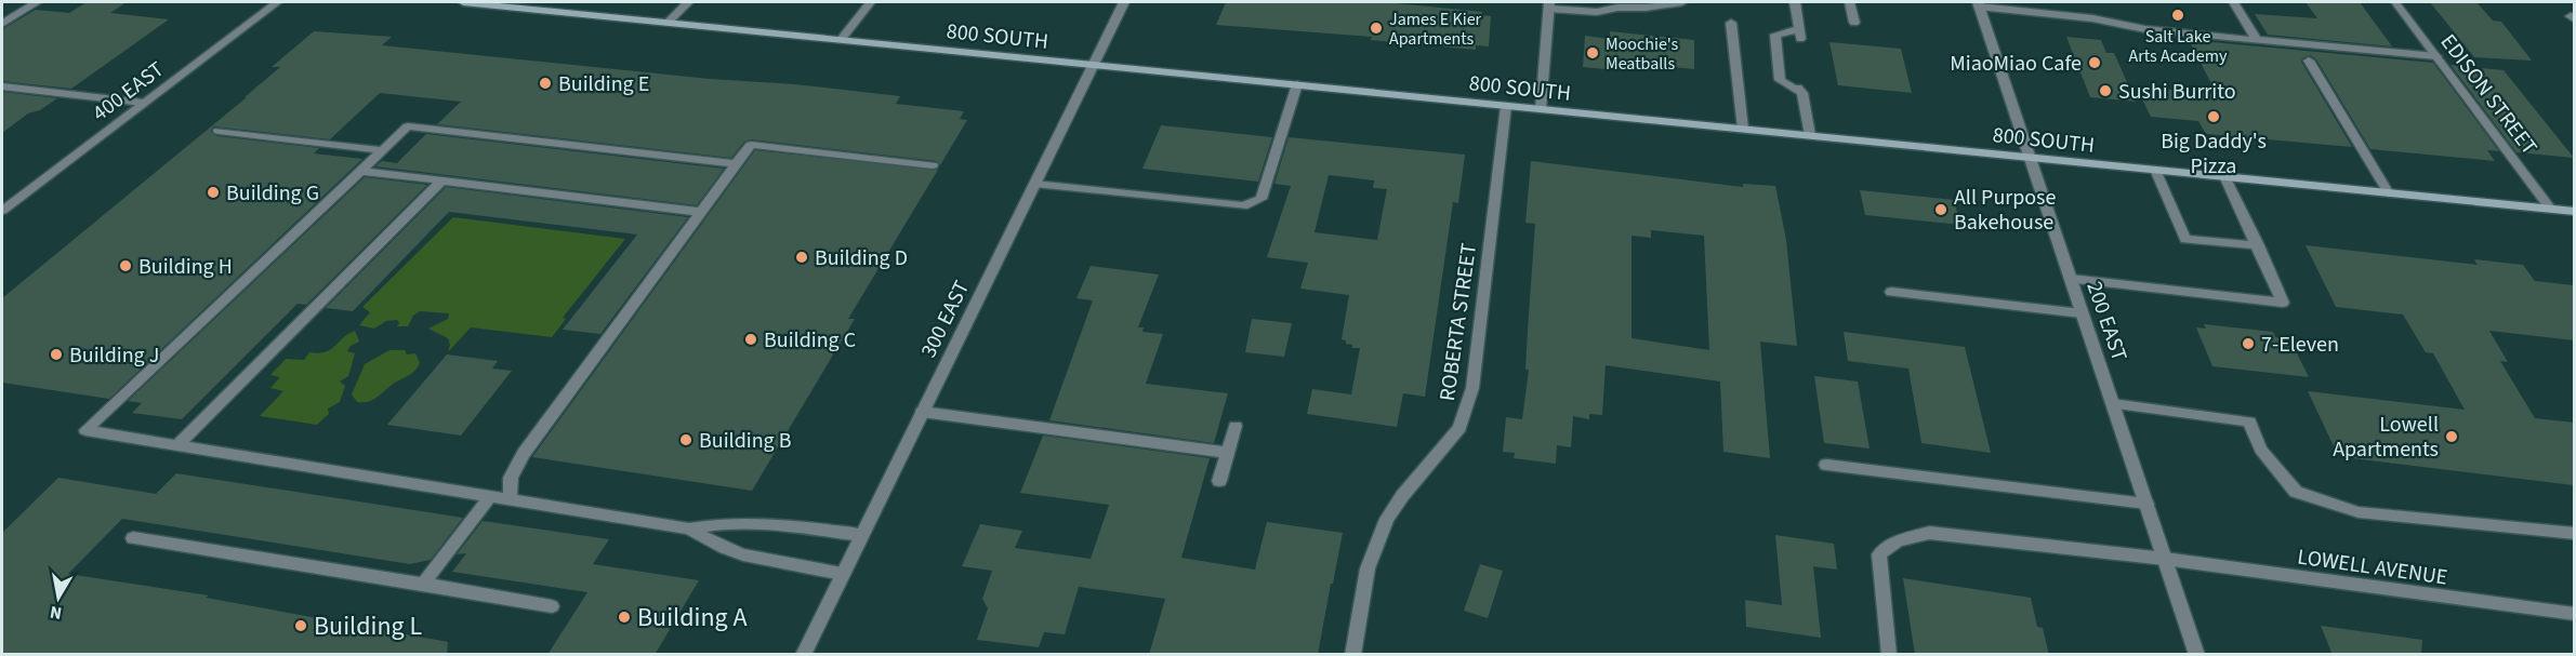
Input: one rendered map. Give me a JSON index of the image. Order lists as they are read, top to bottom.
{
  "streets": {
    "main road": ["800 SOUTH"],
    "street": [
      "400 EAST",
      "EDISON STREET",
      "300 EAST",
      "200 EAST",
      "ROBERTA STREET",
      "LOWELL AVENUE"
    ]
  },
  "crossings": [
    ["800 SOUTH", "EDISON STREET"],
    ["800 SOUTH", "300 EAST"],
    ["800 SOUTH", "200 EAST"],
    ["800 SOUTH", "ROBERTA STREET"],
    ["200 EAST", "LOWELL AVENUE"]
  ],
  "places": [
    "Salt Lake Arts Academy",
    "James E Kier Apartments",
    "Moochie's Meatballs",
    "MiaoMiao Cafe",
    "Building E",
    "Sushi Burrito",
    "Big Daddy's Pizza",
    "Building G",
    "All Purpose Bakehouse",
    "Building D",
    "Building H",
    "Building C",
    "7-Eleven",
    "Building J",
    "Lowell Apartments",
    "Building B",
    "Building A",
    "Building L"
  ],
  "north": "bottom"
}
